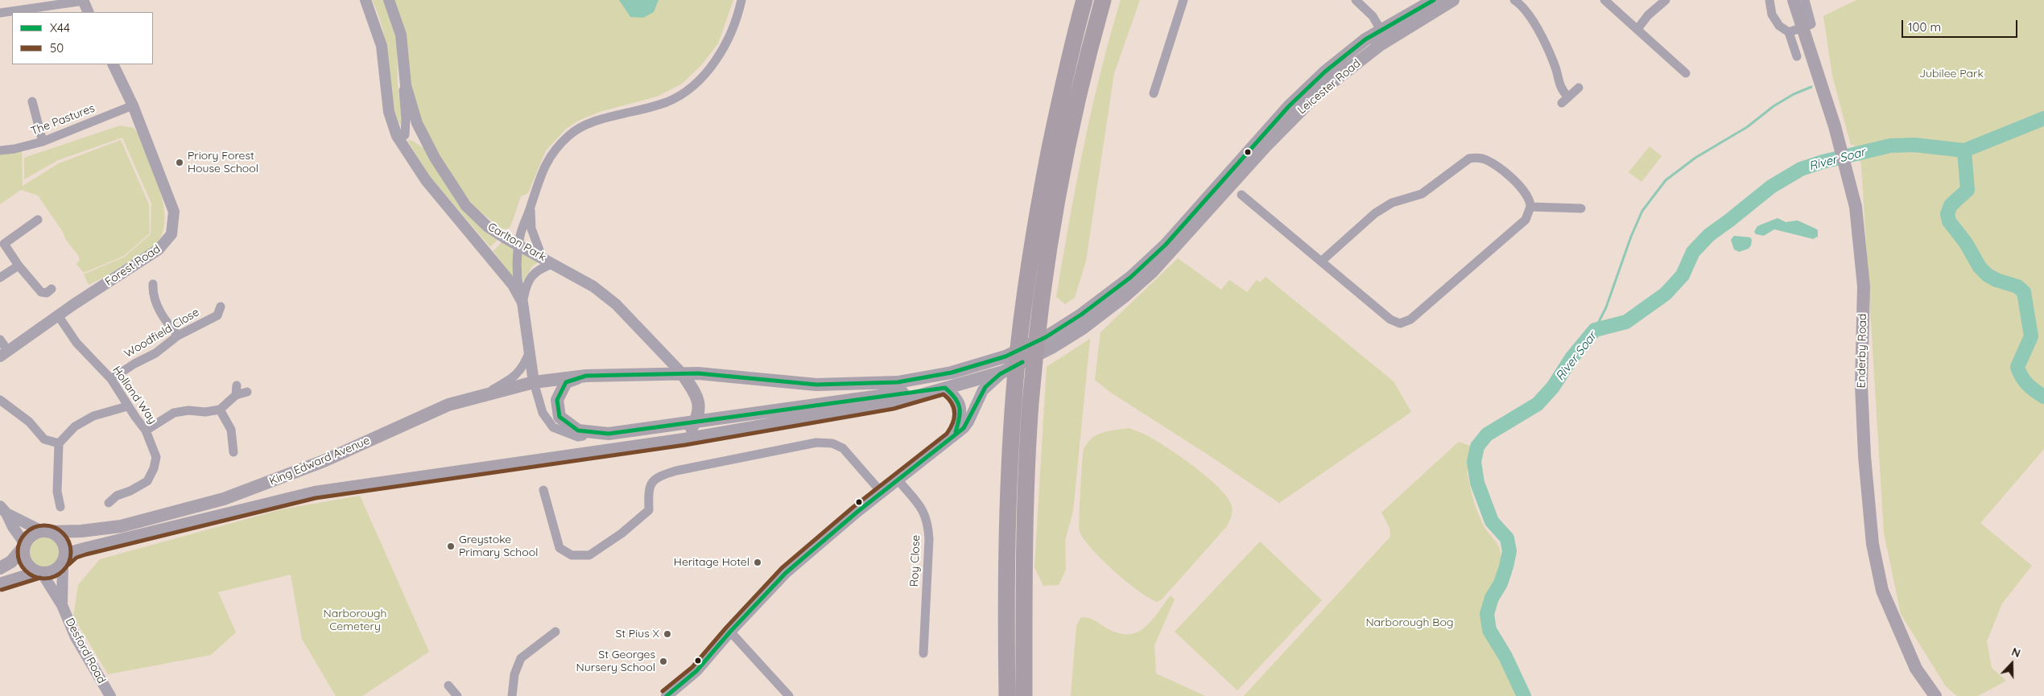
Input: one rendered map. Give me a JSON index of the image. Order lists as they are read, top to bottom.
{
  "streets": {
    "main road": ["Leicester Road", "Enderby Road", "King Edward Avenue"],
    "street": [
      "The Pastures",
      "Carlton Park",
      "Forest Road",
      "Woodfield Close",
      "Holland Way",
      "Roy Close",
      "Desford Road"
    ]
  },
  "crossings": [
    ["Leicester Road", "King Edward Avenue"],
    ["The Pastures", "Forest Road"],
    ["Carlton Park", "King Edward Avenue"],
    ["Forest Road", "Holland Way"],
    ["Woodfield Close", "Holland Way"],
    ["King Edward Avenue", "Desford Road"]
  ],
  "water": ["River Soar"],
  "parks": ["Jubilee Park", "Narborough Cemetery", "Narborough Bog"],
  "places": [
    "Priory Forest House School",
    "Greystoke Primary School",
    "Heritage Hotel",
    "St Pius X",
    "St Georges Nursery School"
  ],
  "lines": ["transit line X44", "transit line 50"],
  "legend": ["X44", "50"],
  "scale_bar": "100 m",
  "north": "top"
}
